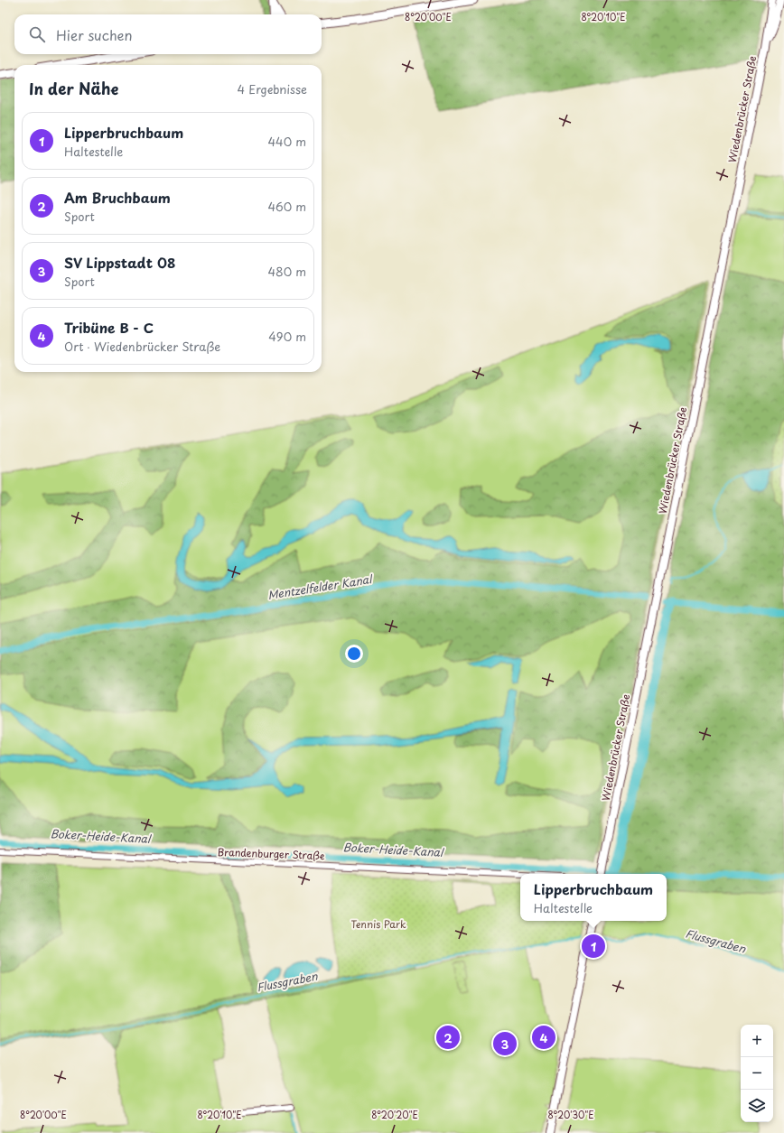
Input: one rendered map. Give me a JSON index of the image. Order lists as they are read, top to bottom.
{
  "streets": {
    "street": ["Wiedenbrücker Straße", "Brandenburger Straße"]
  },
  "water": ["Mentzelfelder Kanal", "Boker-Heide-Kanal", "Flussgraben"],
  "parks": ["Tennis Park"],
  "page": {
    "search": "Hier suchen",
    "heading": ["In der Nähe", "4 Ergebnisse"],
    "list": [
      {
        "mark": "1",
        "name": "Lipperbruchbaum",
        "note": "Haltestelle",
        "value": "440 m"
      },
      {
        "mark": "2",
        "name": "Am Bruchbaum",
        "note": "Sport",
        "value": "460 m"
      },
      {
        "mark": "3",
        "name": "SV Lippstadt 08",
        "note": "Sport",
        "value": "480 m"
      },
      {
        "mark": "4",
        "name": "Tribüne B - C",
        "note": "Ort · Wiedenbrücker Straße",
        "value": "490 m"
      }
    ],
    "popup": ["Lipperbruchbaum", "Haltestelle"],
    "pins": [
      "1",
      "2",
      "4",
      "3"
    ],
    "map_buttons": ["+", "−"]
  },
  "coordinates": [
    "8°20'00\"E",
    "8°20'10\"E",
    "8°20'20\"E",
    "8°20'30\"E"
  ]
}
